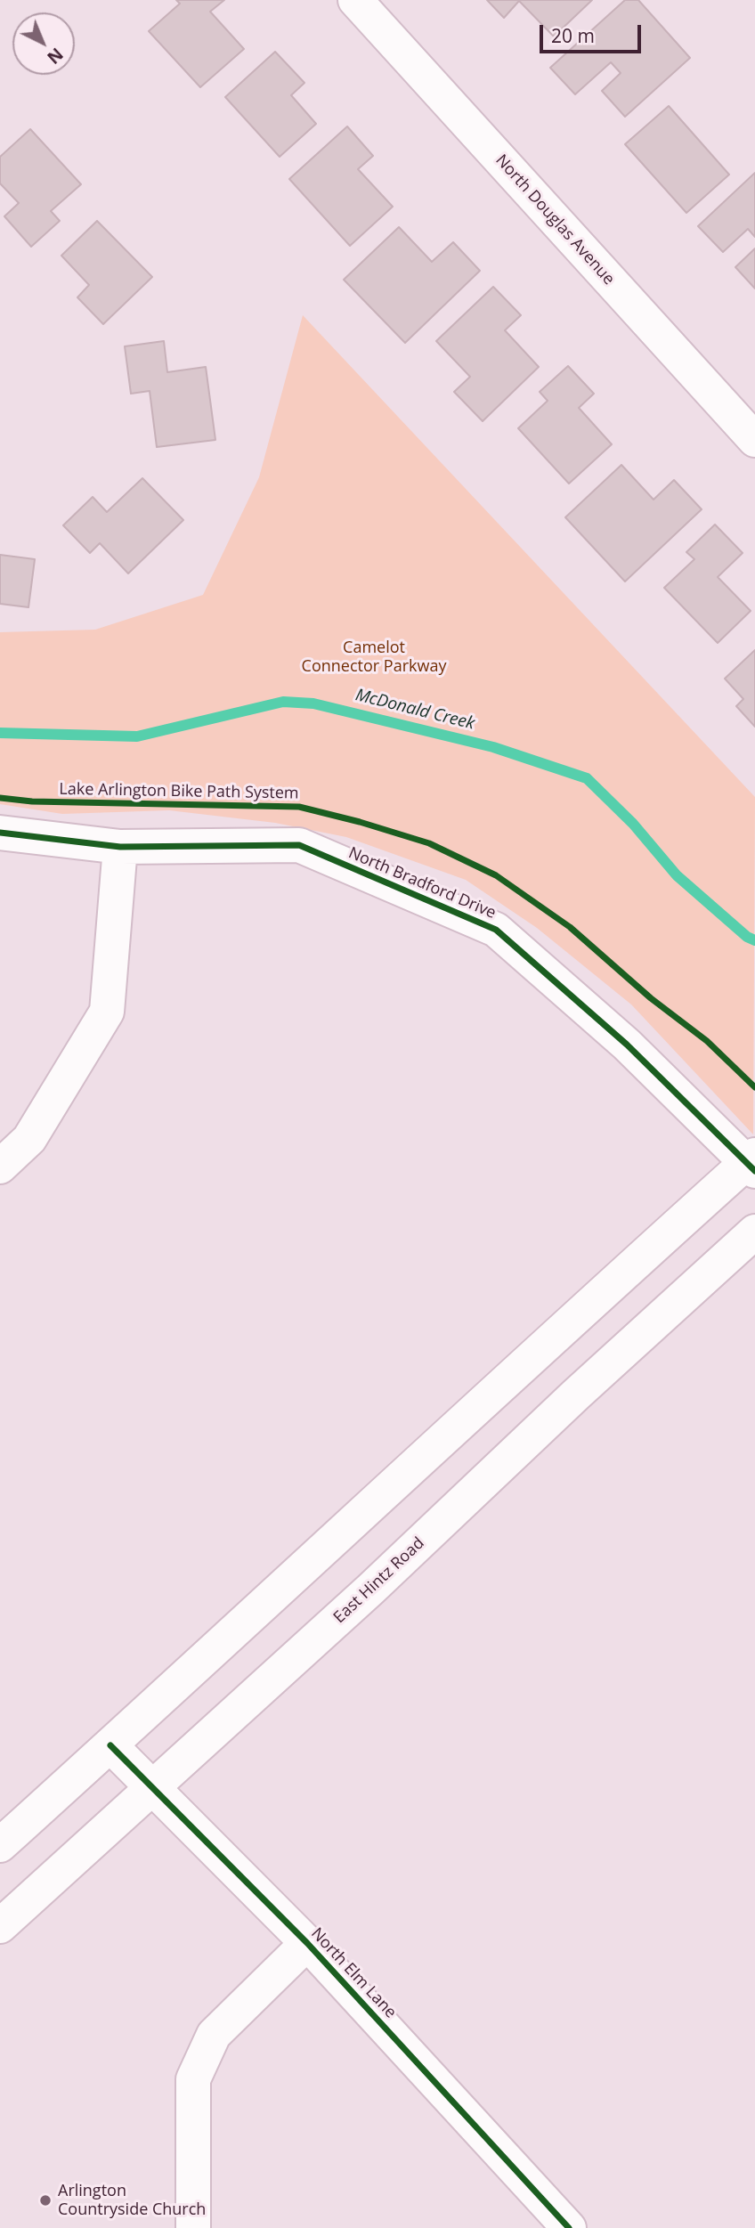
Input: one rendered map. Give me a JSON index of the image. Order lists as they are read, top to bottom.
{
  "streets": {
    "street": [
      "North Douglas Avenue",
      "North Bradford Drive",
      "East Hintz Road",
      "North Elm Lane"
    ],
    "cycle path": ["Lake Arlington Bike Path System"]
  },
  "crossings": [
    ["East Hintz Road", "North Elm Lane"]
  ],
  "water": ["McDonald Creek"],
  "parks": ["Camelot Connector Parkway"],
  "places": ["Arlington Countryside Church"],
  "scale_bar": "20 m",
  "north": "bottom right"
}
